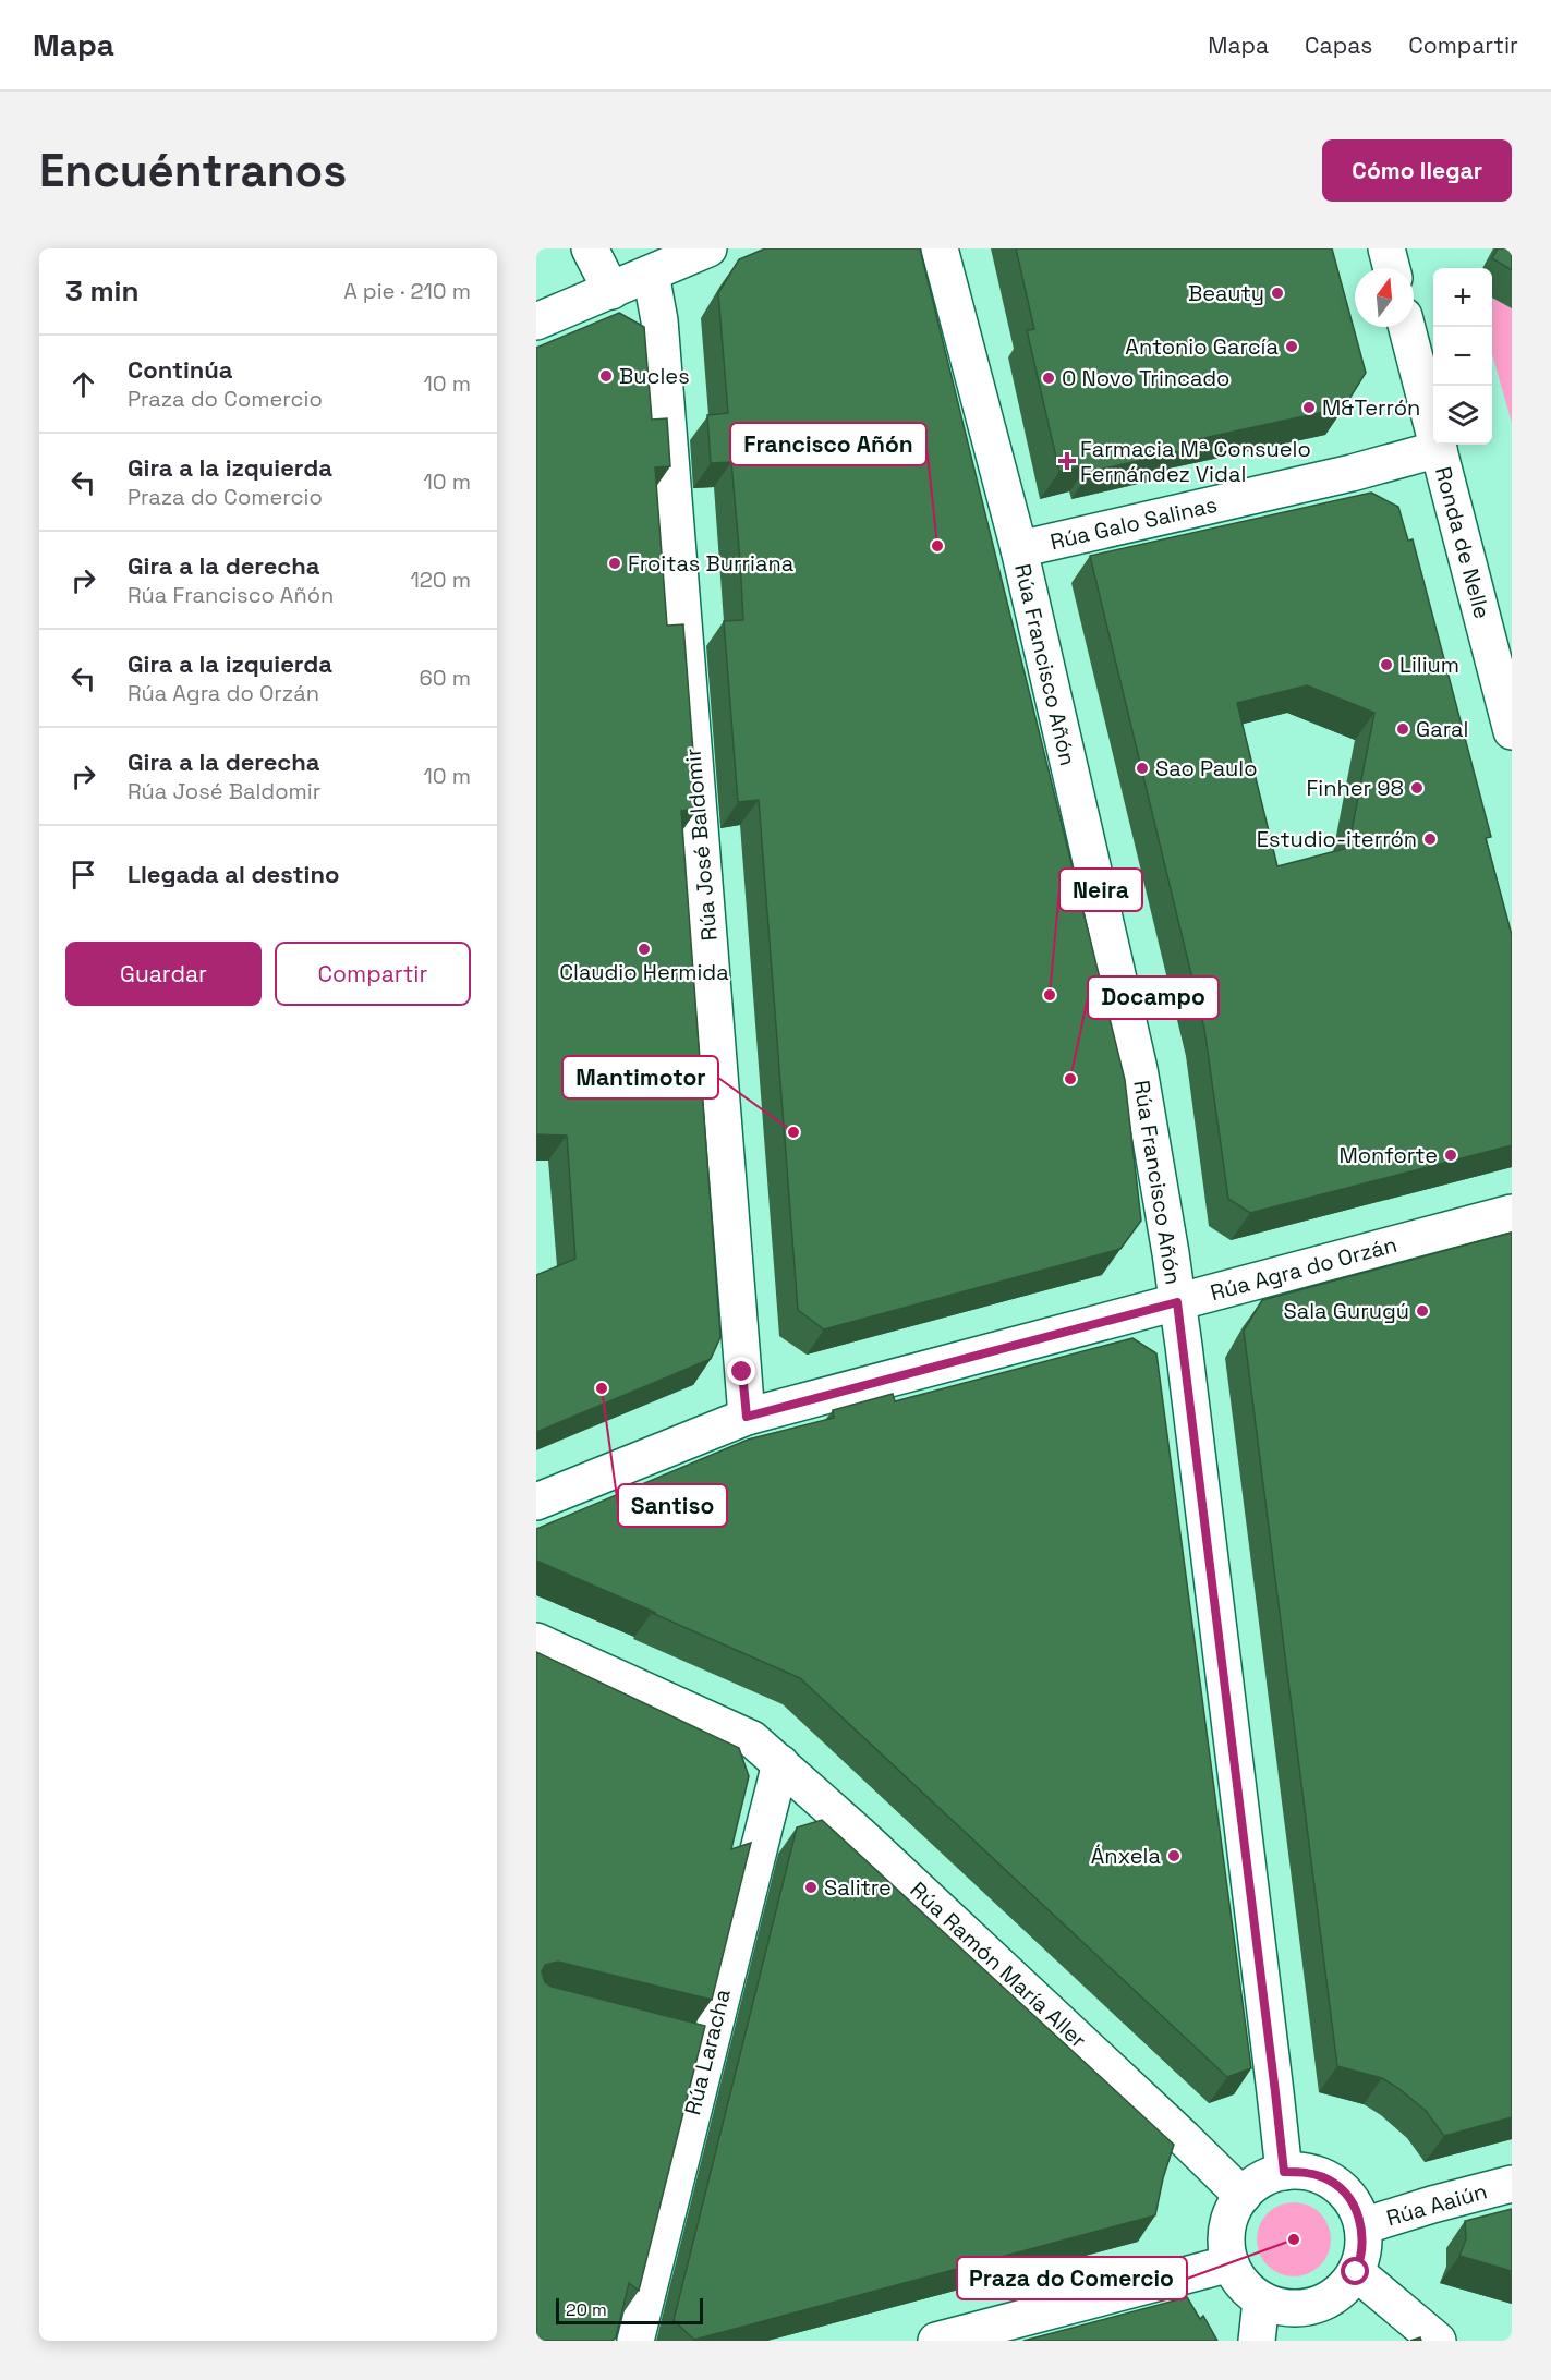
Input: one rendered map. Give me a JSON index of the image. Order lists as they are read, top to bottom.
{
  "streets": {
    "street": [
      "Rúa Galo Salinas",
      "Ronda de Nelle",
      "Rúa Francisco Añón",
      "Rúa José Baldomir",
      "Rúa Agra do Orzán",
      "Rúa Ramón María Aller",
      "Rúa Laracha",
      "Rúa Aaiún"
    ]
  },
  "crossings": [
    ["Rúa Galo Salinas", "Ronda de Nelle"],
    ["Rúa Galo Salinas", "Rúa Francisco Añón"],
    ["Rúa Francisco Añón", "Rúa Agra do Orzán"],
    ["Rúa Francisco Añón", "Rúa Ramón María Aller"],
    ["Rúa Francisco Añón", "Rúa Aaiún"],
    ["Rúa José Baldomir", "Rúa Agra do Orzán"],
    ["Rúa Ramón María Aller", "Rúa Laracha"],
    ["Rúa Ramón María Aller", "Rúa Aaiún"]
  ],
  "places": {
    "other": [
      "Beauty",
      "Antonio García",
      "Bucles",
      "O Novo Trincado",
      "M&Terrón",
      "Francisco Añón",
      "Froitas Burriana",
      "Lilium",
      "Garal",
      "Sao Paulo",
      "Finher 98",
      "Estudio-iterrón",
      "Claudio Hermida",
      "Neira",
      "Docampo",
      "Mantimotor",
      "Monforte",
      "Sala Gurugú",
      "Santiso",
      "Ánxela",
      "Salitre",
      "Praza do Comercio"
    ],
    "health": ["Farmacia Mª Consuelo Fernández Vidal"]
  },
  "scale_bar": "20 m",
  "north": "top",
  "page": {
    "header": "Mapa",
    "nav": ["Mapa", "Capas", "Compartir"],
    "buttons": [
      "Cómo llegar",
      ["Guardar", "Compartir"]
    ],
    "title": "Encuéntranos",
    "heading": ["3 min", "A pie · 210 m"],
    "map_buttons": ["+", "−"],
    "list": [
      ["Continúa", "Praza do Comercio", "10 m"],
      ["Gira a la izquierda", "Praza do Comercio", "10 m"],
      ["Gira a la derecha", "Rúa Francisco Añón", "120 m"],
      ["Gira a la izquierda", "Rúa Agra do Orzán", "60 m"],
      ["Gira a la derecha", "Rúa José Baldomir", "10 m"],
      "Llegada al destino"
    ],
    "scale": "20 m"
  }
}
